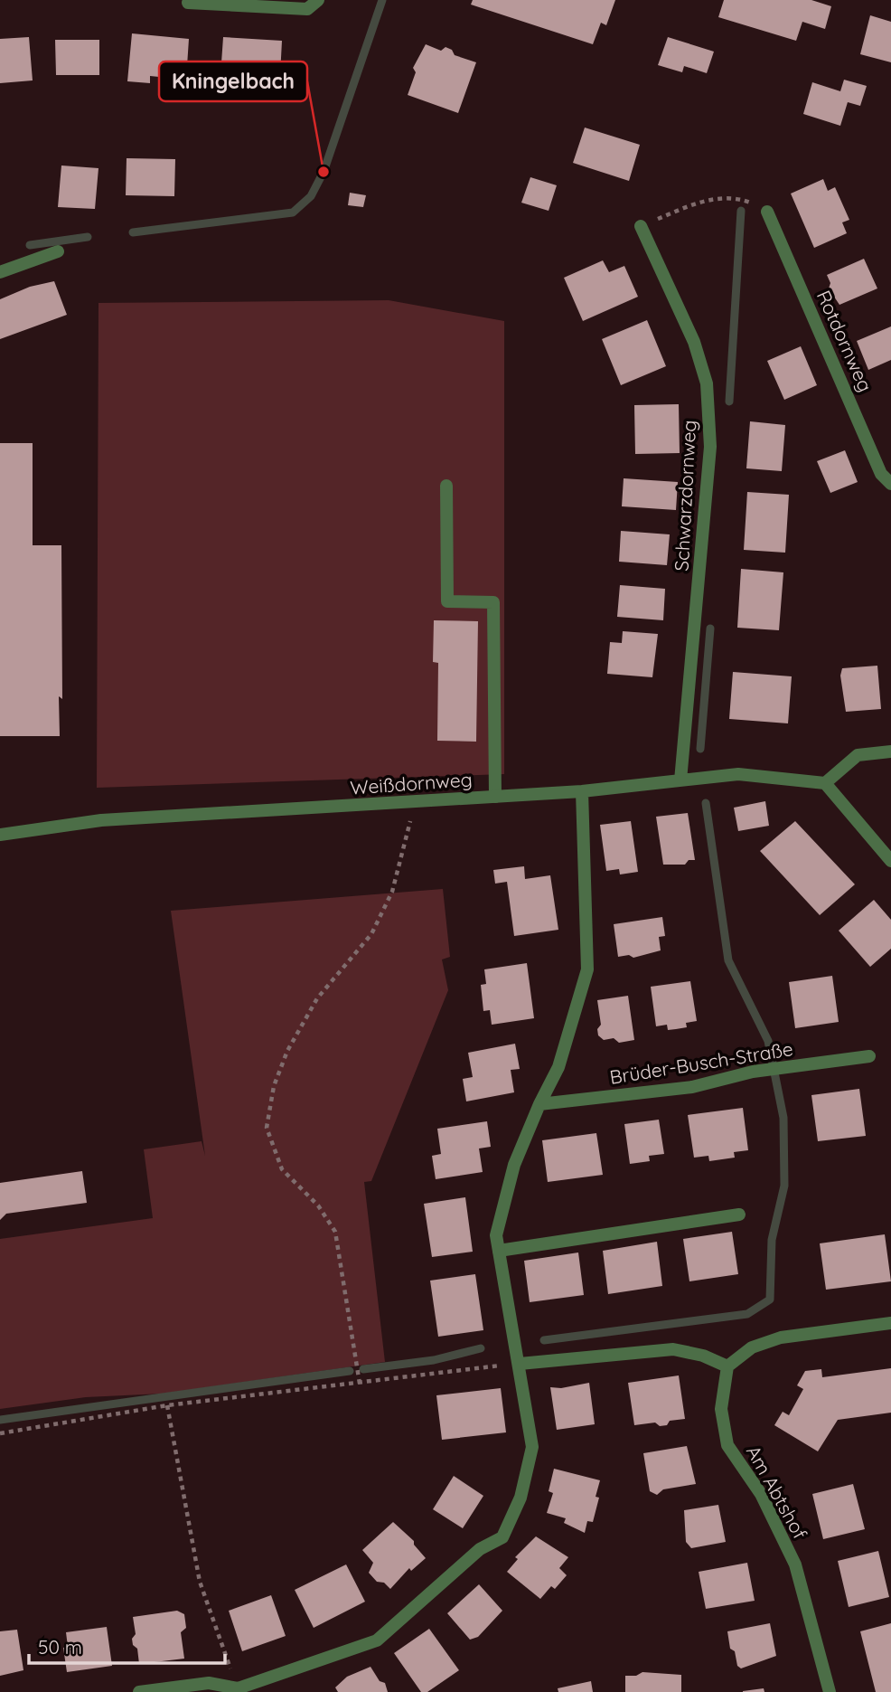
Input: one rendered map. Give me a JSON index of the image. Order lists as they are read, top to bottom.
{
  "streets": {
    "street": [
      "Rotdornweg",
      "Schwarzdornweg",
      "Weißdornweg",
      "Brüder-Busch-Straße",
      "Am Abtshof"
    ]
  },
  "crossings": [
    ["Schwarzdornweg", "Weißdornweg"]
  ],
  "places": ["Kningelbach"],
  "scale_bar": "50 m"
}
